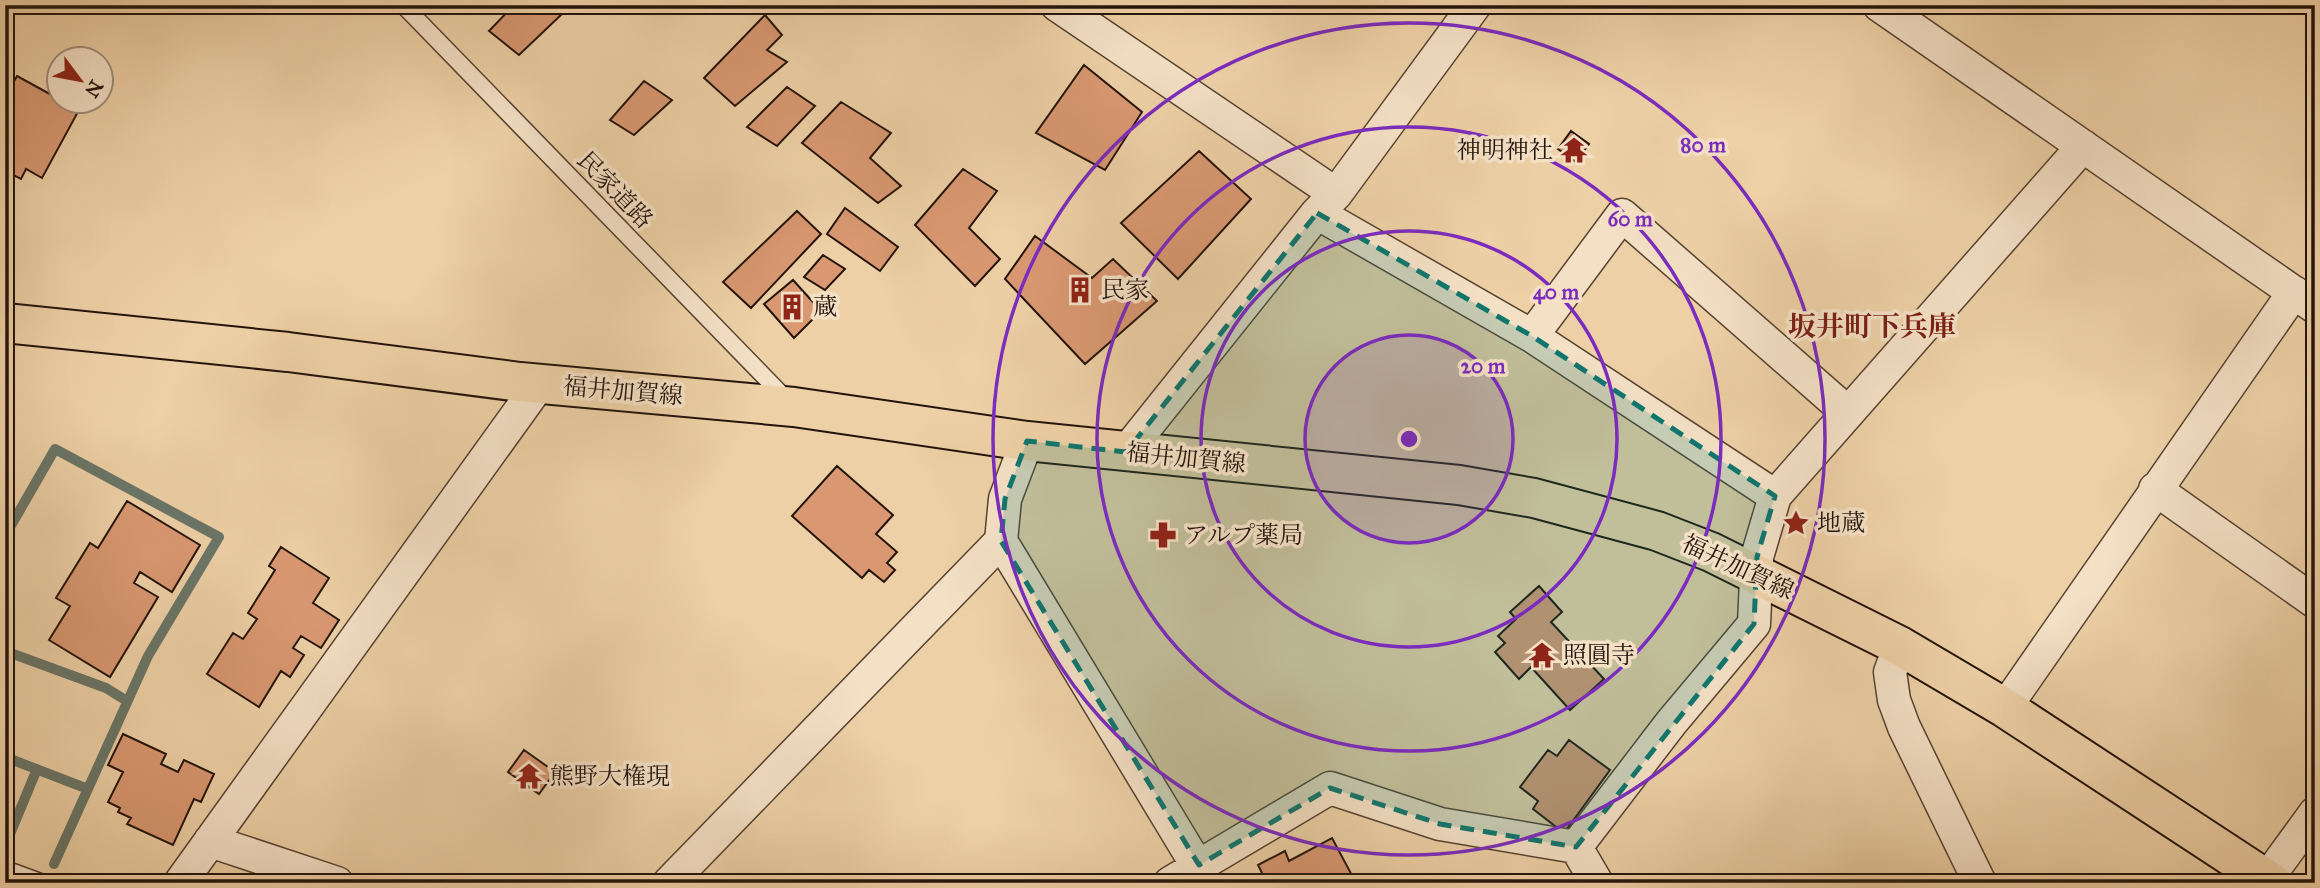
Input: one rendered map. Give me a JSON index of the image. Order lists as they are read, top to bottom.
{
  "streets": {
    "main road": ["福井加賀線"],
    "lane": ["民家道路"]
  },
  "crossings": [
    ["民家道路", "福井加賀線"]
  ],
  "districts": ["坂井町下兵庫"],
  "places": {
    "temple": ["神明神社", "照圓寺", "熊野大権現"],
    "building": ["民家", "蔵"],
    "place": ["地蔵"],
    "pharmacy": ["アルプ薬局"]
  },
  "north": "bottom right",
  "rings": [
    "80 m",
    "60 m",
    "40 m",
    "20 m"
  ]
}
